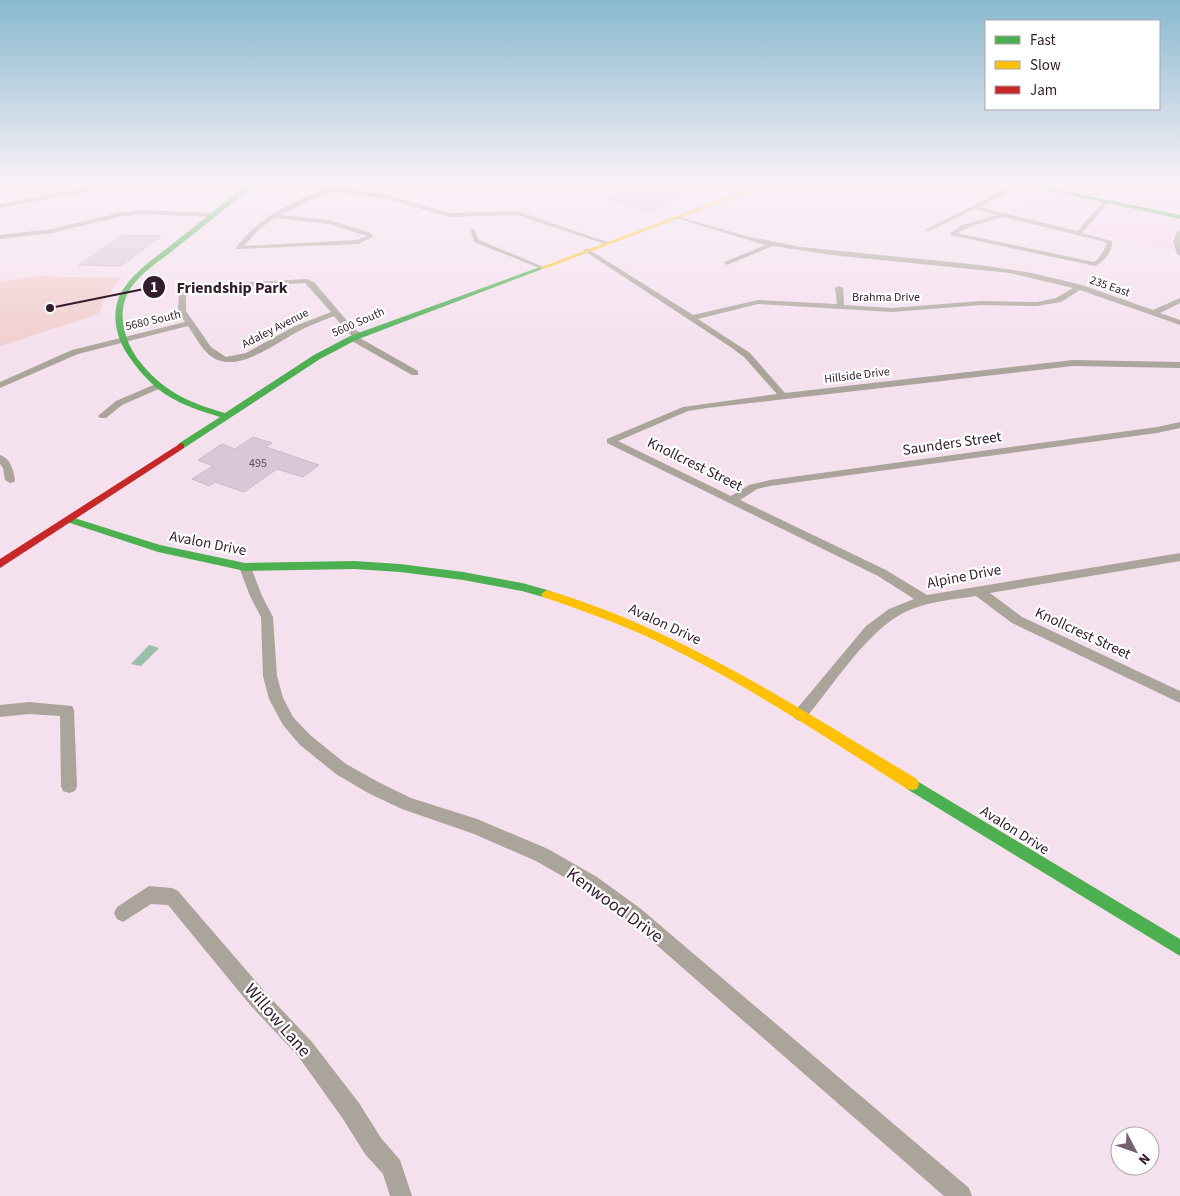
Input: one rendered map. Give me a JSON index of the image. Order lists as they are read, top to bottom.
{
  "streets": {
    "street": [
      "235 East",
      "Brahma Drive",
      "5680 South",
      "5600 South",
      "Adaley Avenue",
      "Hillside Drive",
      "Saunders Street",
      "Knollcrest Street",
      "Avalon Drive",
      "Alpine Drive",
      "Kenwood Drive",
      "Willow Lane"
    ]
  },
  "crossings": [
    ["235 East", "Brahma Drive"],
    ["5680 South", "Adaley Avenue"],
    ["5600 South", "Avalon Drive"],
    ["Hillside Drive", "Knollcrest Street"],
    ["Saunders Street", "Knollcrest Street"],
    ["Knollcrest Street", "Alpine Drive"],
    ["Avalon Drive", "Alpine Drive"],
    ["Avalon Drive", "Kenwood Drive"]
  ],
  "places": ["Friendship Park"],
  "house_numbers": ["495"],
  "legend": ["Fast", "Slow", "Jam"],
  "north": "bottom right"
}
